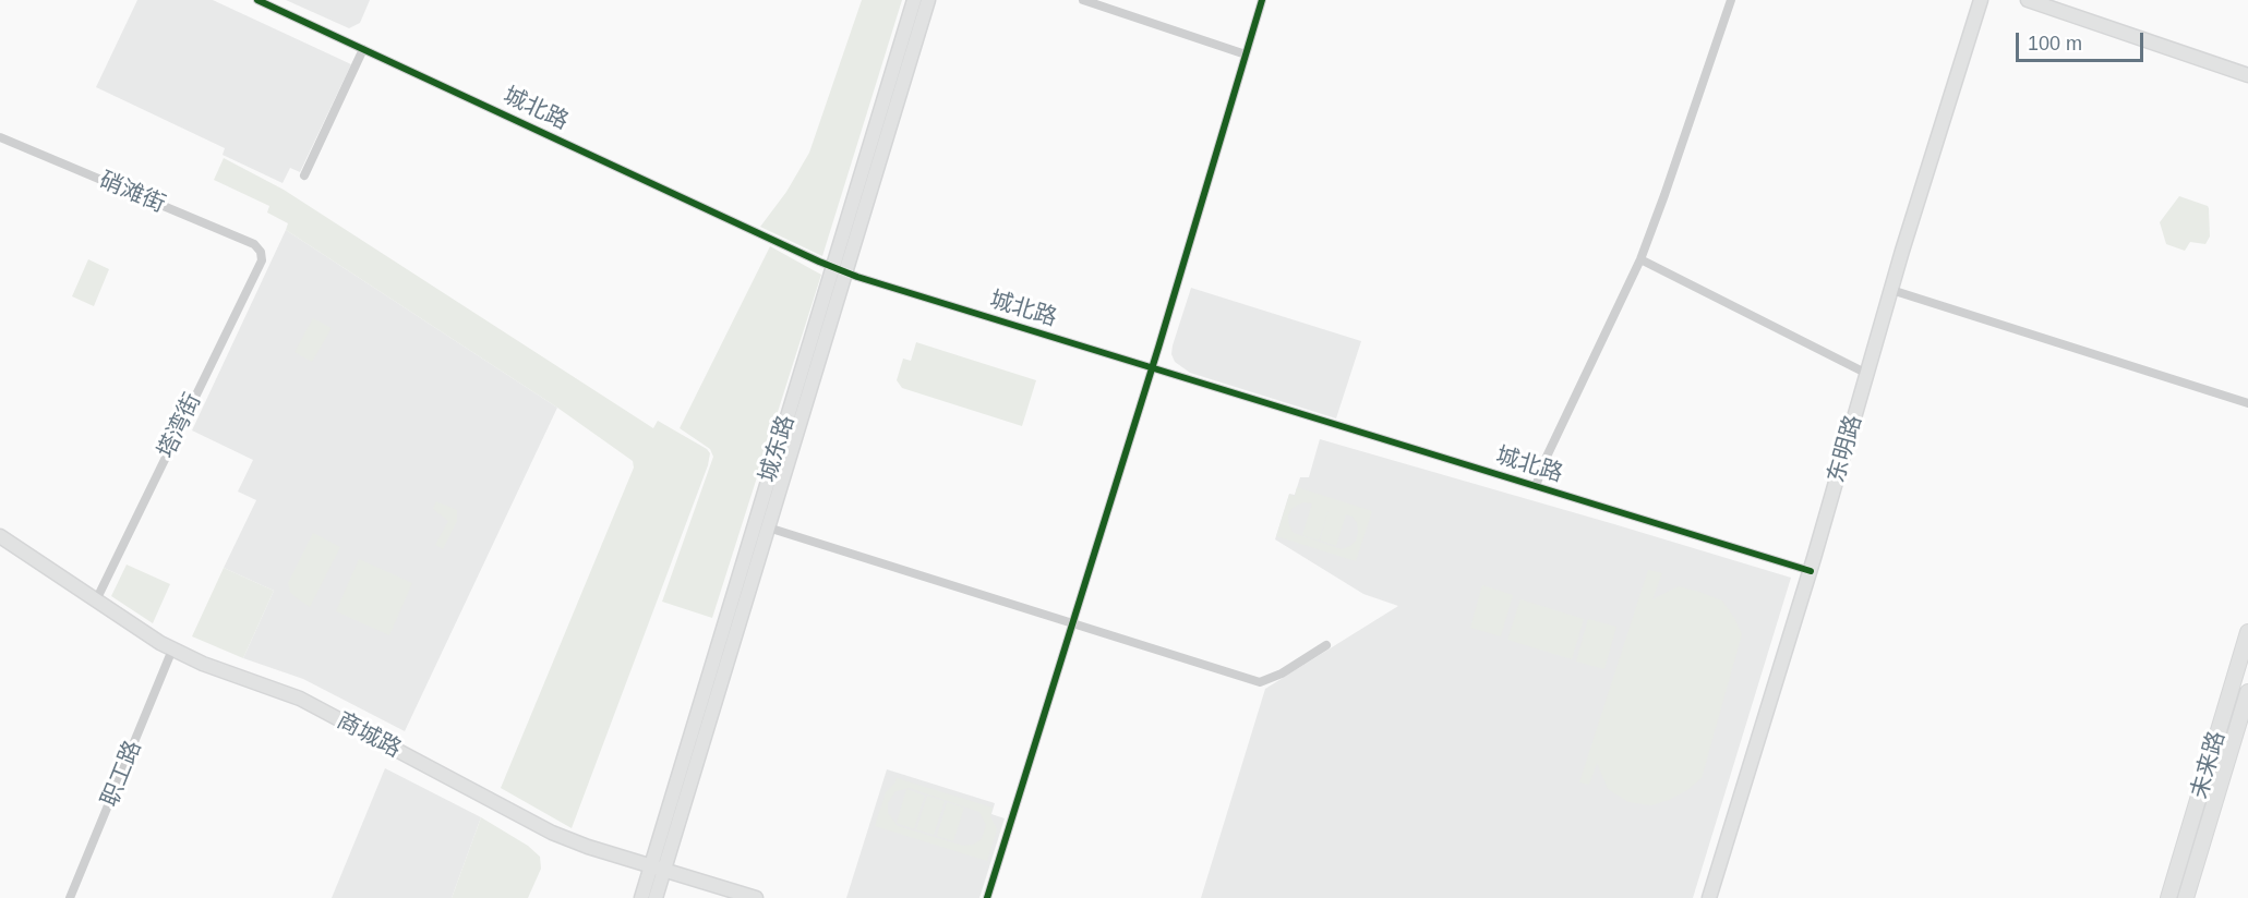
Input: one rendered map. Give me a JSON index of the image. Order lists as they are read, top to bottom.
{
  "streets": {
    "main road": ["未来路"],
    "street": [
      "城北路",
      "硝滩街",
      "塔湾街",
      "城东路",
      "东明路",
      "商城路",
      "职工路"
    ]
  },
  "crossings": [
    ["城北路", "城东路"],
    ["城北路", "东明路"],
    ["硝滩街", "塔湾街"],
    ["塔湾街", "商城路"],
    ["城东路", "商城路"],
    ["商城路", "职工路"]
  ],
  "scale_bar": "100 m"
}
